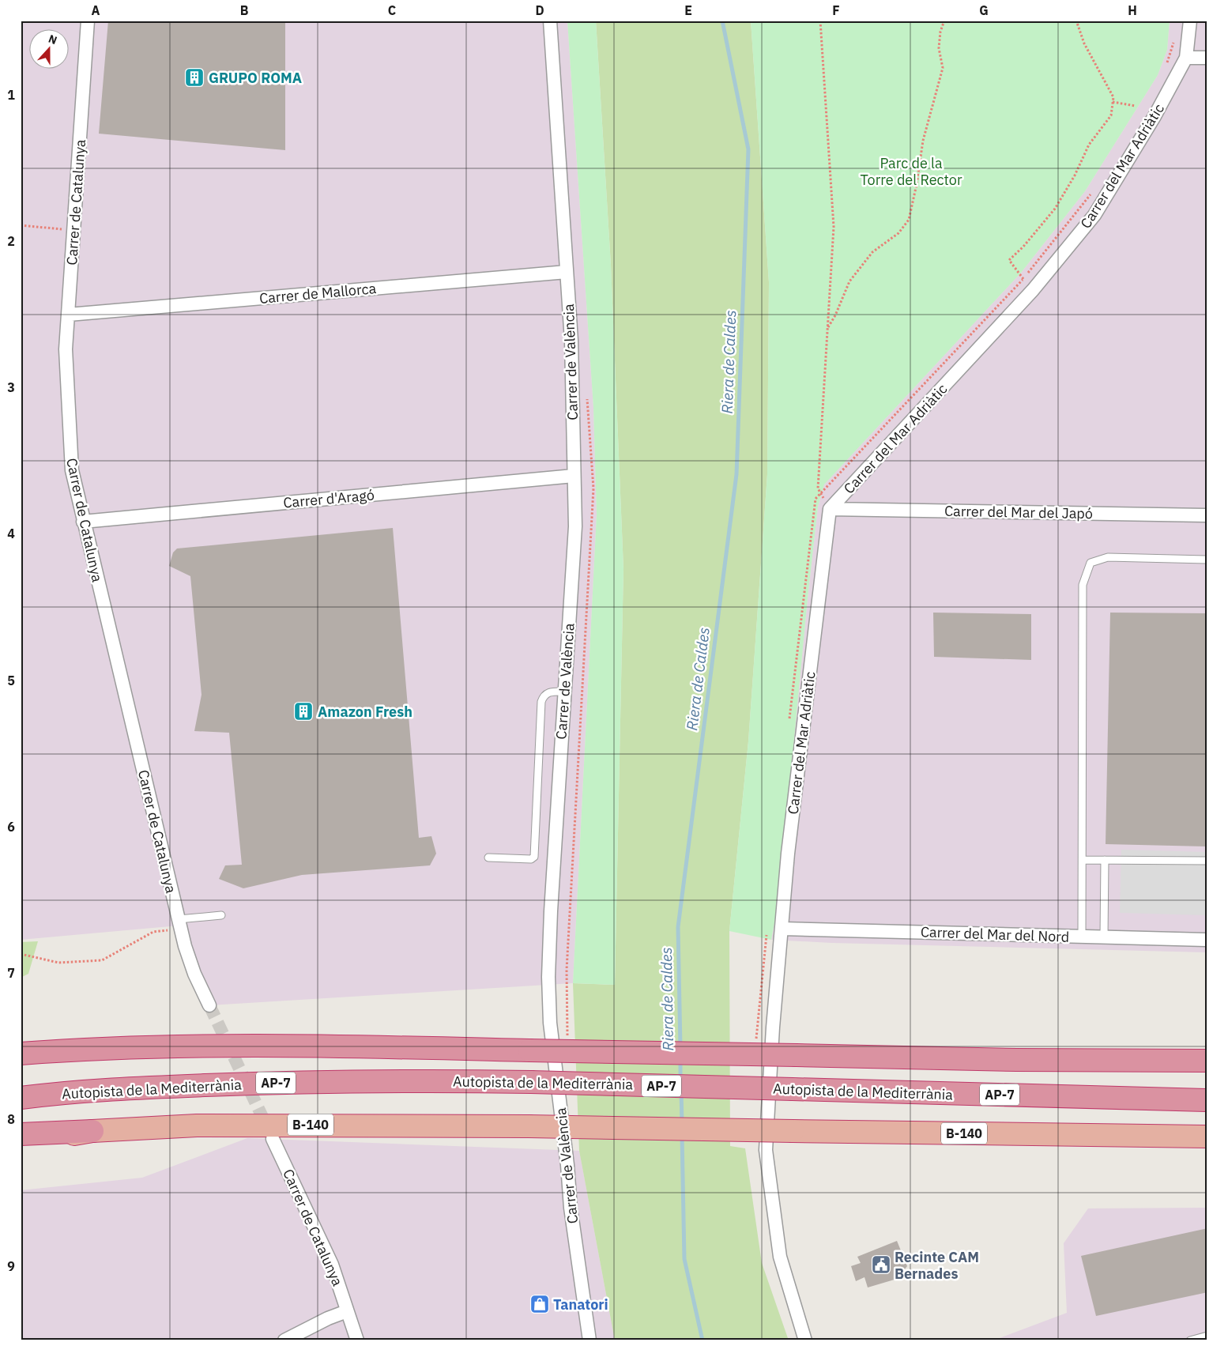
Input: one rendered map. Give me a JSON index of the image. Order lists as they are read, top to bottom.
{
  "streets": {
    "highway": ["AP-7", "Autopista de la Mediterrània", "B-140"],
    "street": [
      "Carrer del Mar Adriàtic",
      "Carrer de Catalunya",
      "Carrer de Mallorca",
      "Carrer de València",
      "Carrer d'Aragó",
      "Carrer del Mar del Japó",
      "Carrer del Mar del Nord"
    ]
  },
  "crossings": [
    ["Carrer del Mar Adriàtic", "Carrer del Mar del Japó"],
    ["Carrer del Mar Adriàtic", "Carrer del Mar del Nord"],
    ["Carrer de Catalunya", "Carrer de Mallorca"],
    ["Carrer de Catalunya", "Carrer d'Aragó"],
    ["Carrer de Mallorca", "Carrer de València"],
    ["Carrer de València", "Carrer d'Aragó"]
  ],
  "water": ["Riera de Caldes"],
  "parks": ["Parc de la Torre del Rector"],
  "places": {
    "building": ["GRUPO ROMA", "Amazon Fresh"],
    "public building": ["Recinte CAM Bernades"],
    "shop": ["Tanatori"]
  },
  "north": "top",
  "grid": {
    "columns": [
      "A",
      "B",
      "C",
      "D",
      "E",
      "F",
      "G",
      "H"
    ],
    "rows": [
      "1",
      "2",
      "3",
      "4",
      "5",
      "6",
      "7",
      "8",
      "9"
    ]
  }
}
